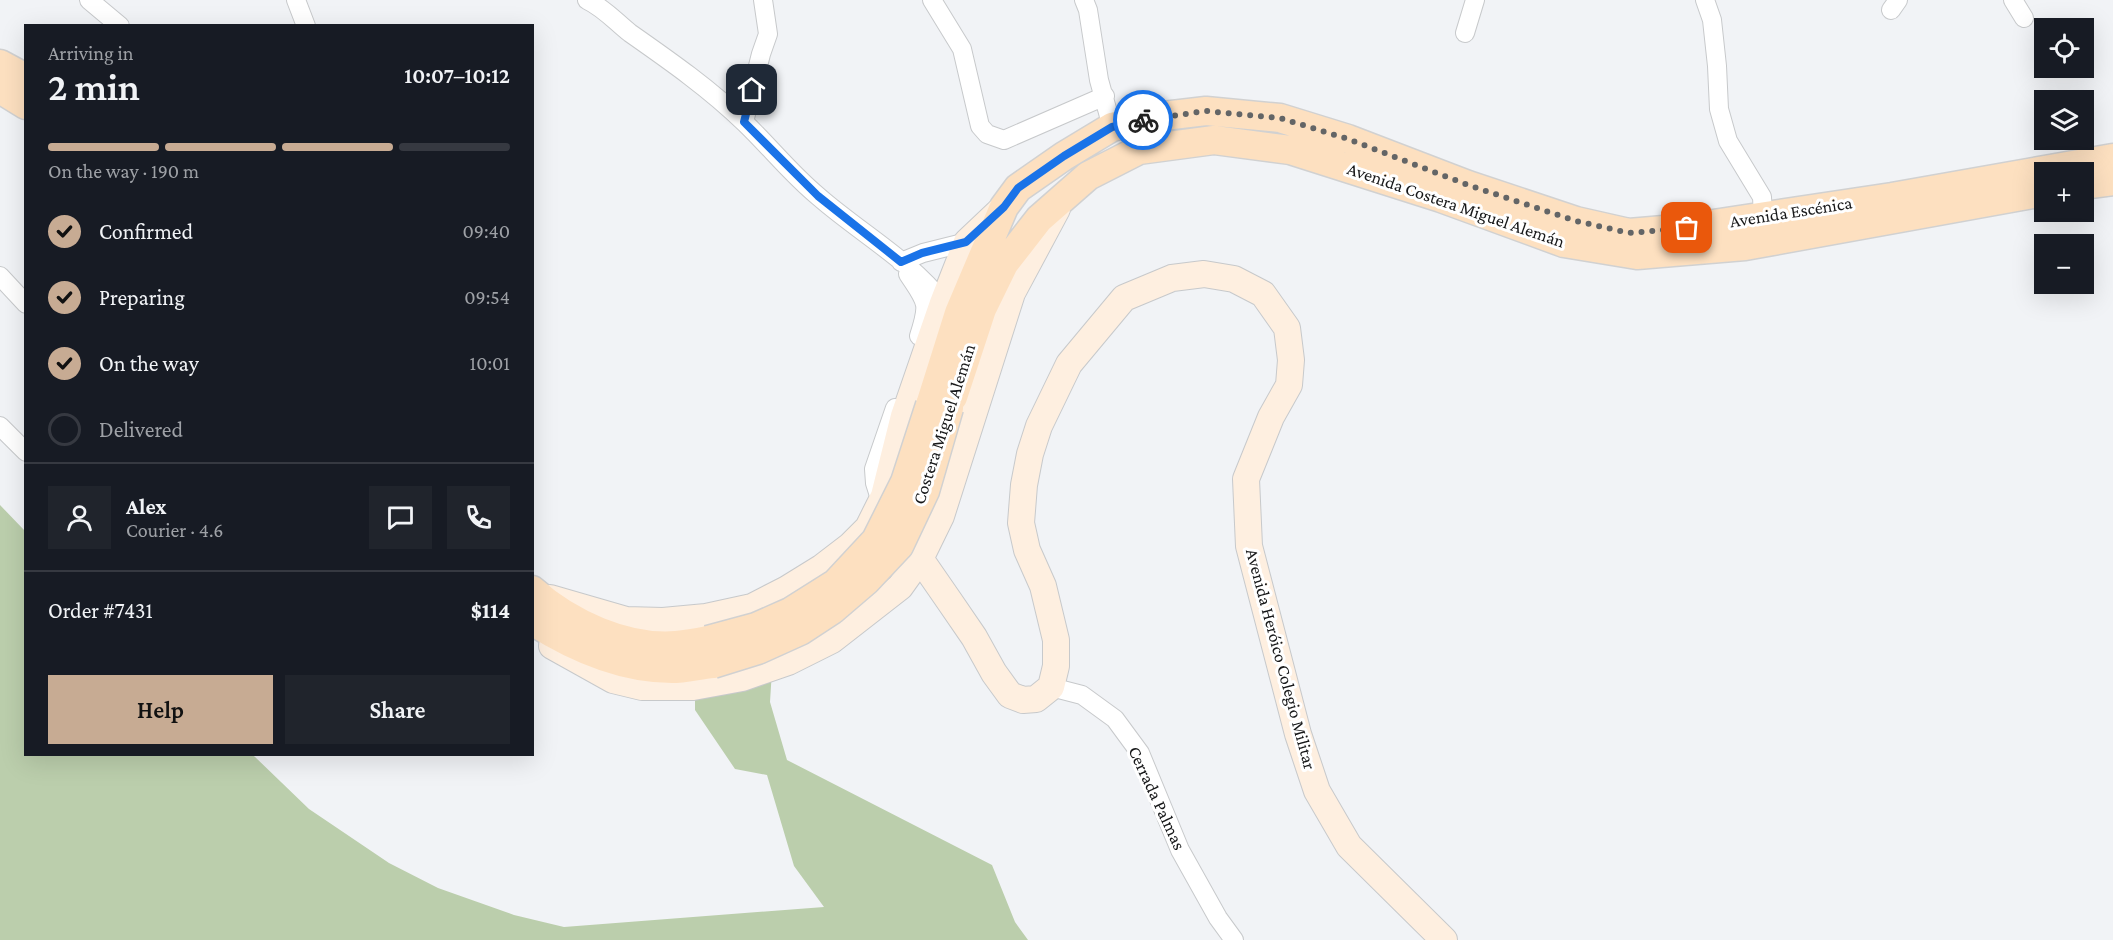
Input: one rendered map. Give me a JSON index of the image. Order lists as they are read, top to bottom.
{
  "streets": {
    "main road": [
      "Avenida Costera Miguel Alemán",
      "Avenida Escénica",
      "Costera Miguel Alemán",
      "Avenida Heróico Colegio Militar"
    ],
    "street": ["Cerrada Palmas"]
  },
  "crossings": [
    ["Avenida Costera Miguel Alemán", "Costera Miguel Alemán"],
    ["Avenida Escénica", "Costera Miguel Alemán"],
    ["Avenida Heróico Colegio Militar", "Cerrada Palmas"]
  ],
  "page": {
    "map_buttons": ["+", "−"],
    "heading": ["2 min", "Arriving in", "10:07–10:12"],
    "panel": [
      "Alex",
      "Courier · 4.6",
      "Order #7431",
      "$114"
    ],
    "bar": "On the way · 190 m",
    "list": [
      ["Confirmed", "09:40"],
      ["Preparing", "09:54"],
      ["On the way", "10:01"],
      "Delivered"
    ],
    "buttons": ["Help", "Share"]
  }
}
